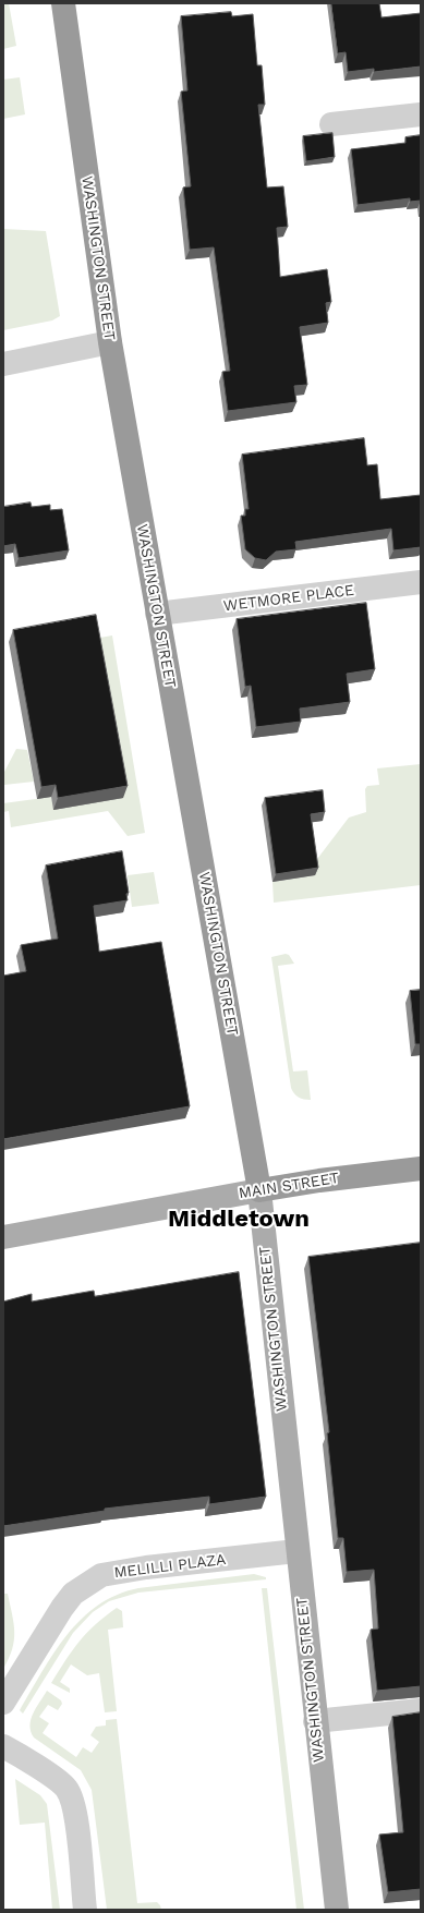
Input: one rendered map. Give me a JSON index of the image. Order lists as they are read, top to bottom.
{
  "streets": {
    "highway": ["WASHINGTON STREET", "MAIN STREET"],
    "street": ["WETMORE PLACE", "MELILLI PLAZA"]
  },
  "crossings": [
    ["WASHINGTON STREET", "WETMORE PLACE"],
    ["WASHINGTON STREET", "MAIN STREET"],
    ["WASHINGTON STREET", "MELILLI PLAZA"]
  ],
  "districts": ["Middletown"]
}
